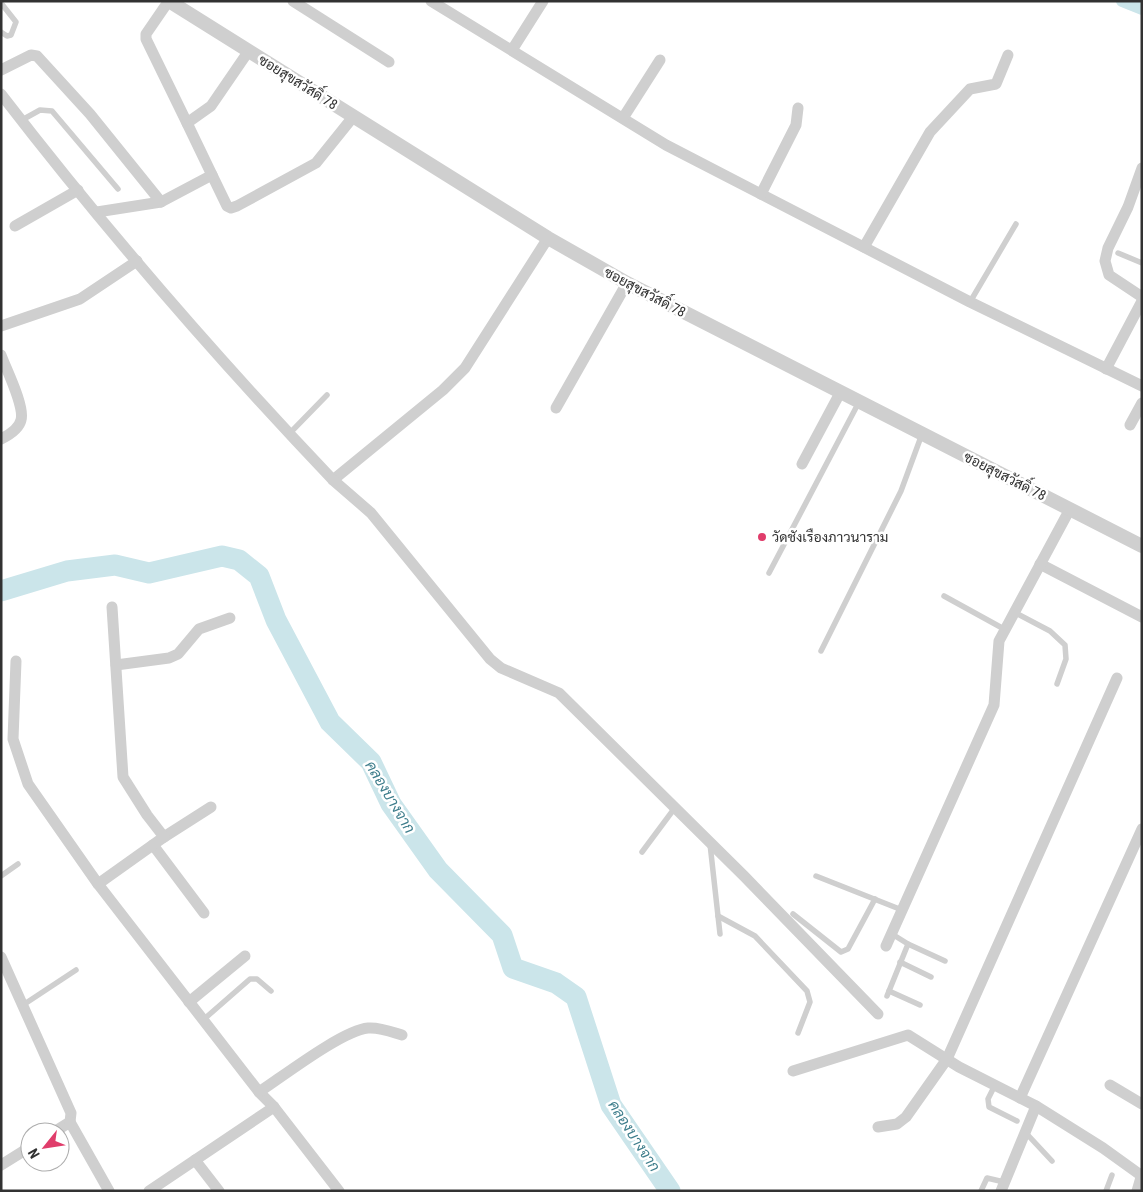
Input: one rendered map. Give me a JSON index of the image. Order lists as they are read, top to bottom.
{
  "streets": {
    "street": ["ซอยสุขสวัสดิ์ 78"]
  },
  "water": ["คลองบางจาก"],
  "places": ["วัดชังเรืองภาวนาราม"],
  "north": "bottom left"
}
